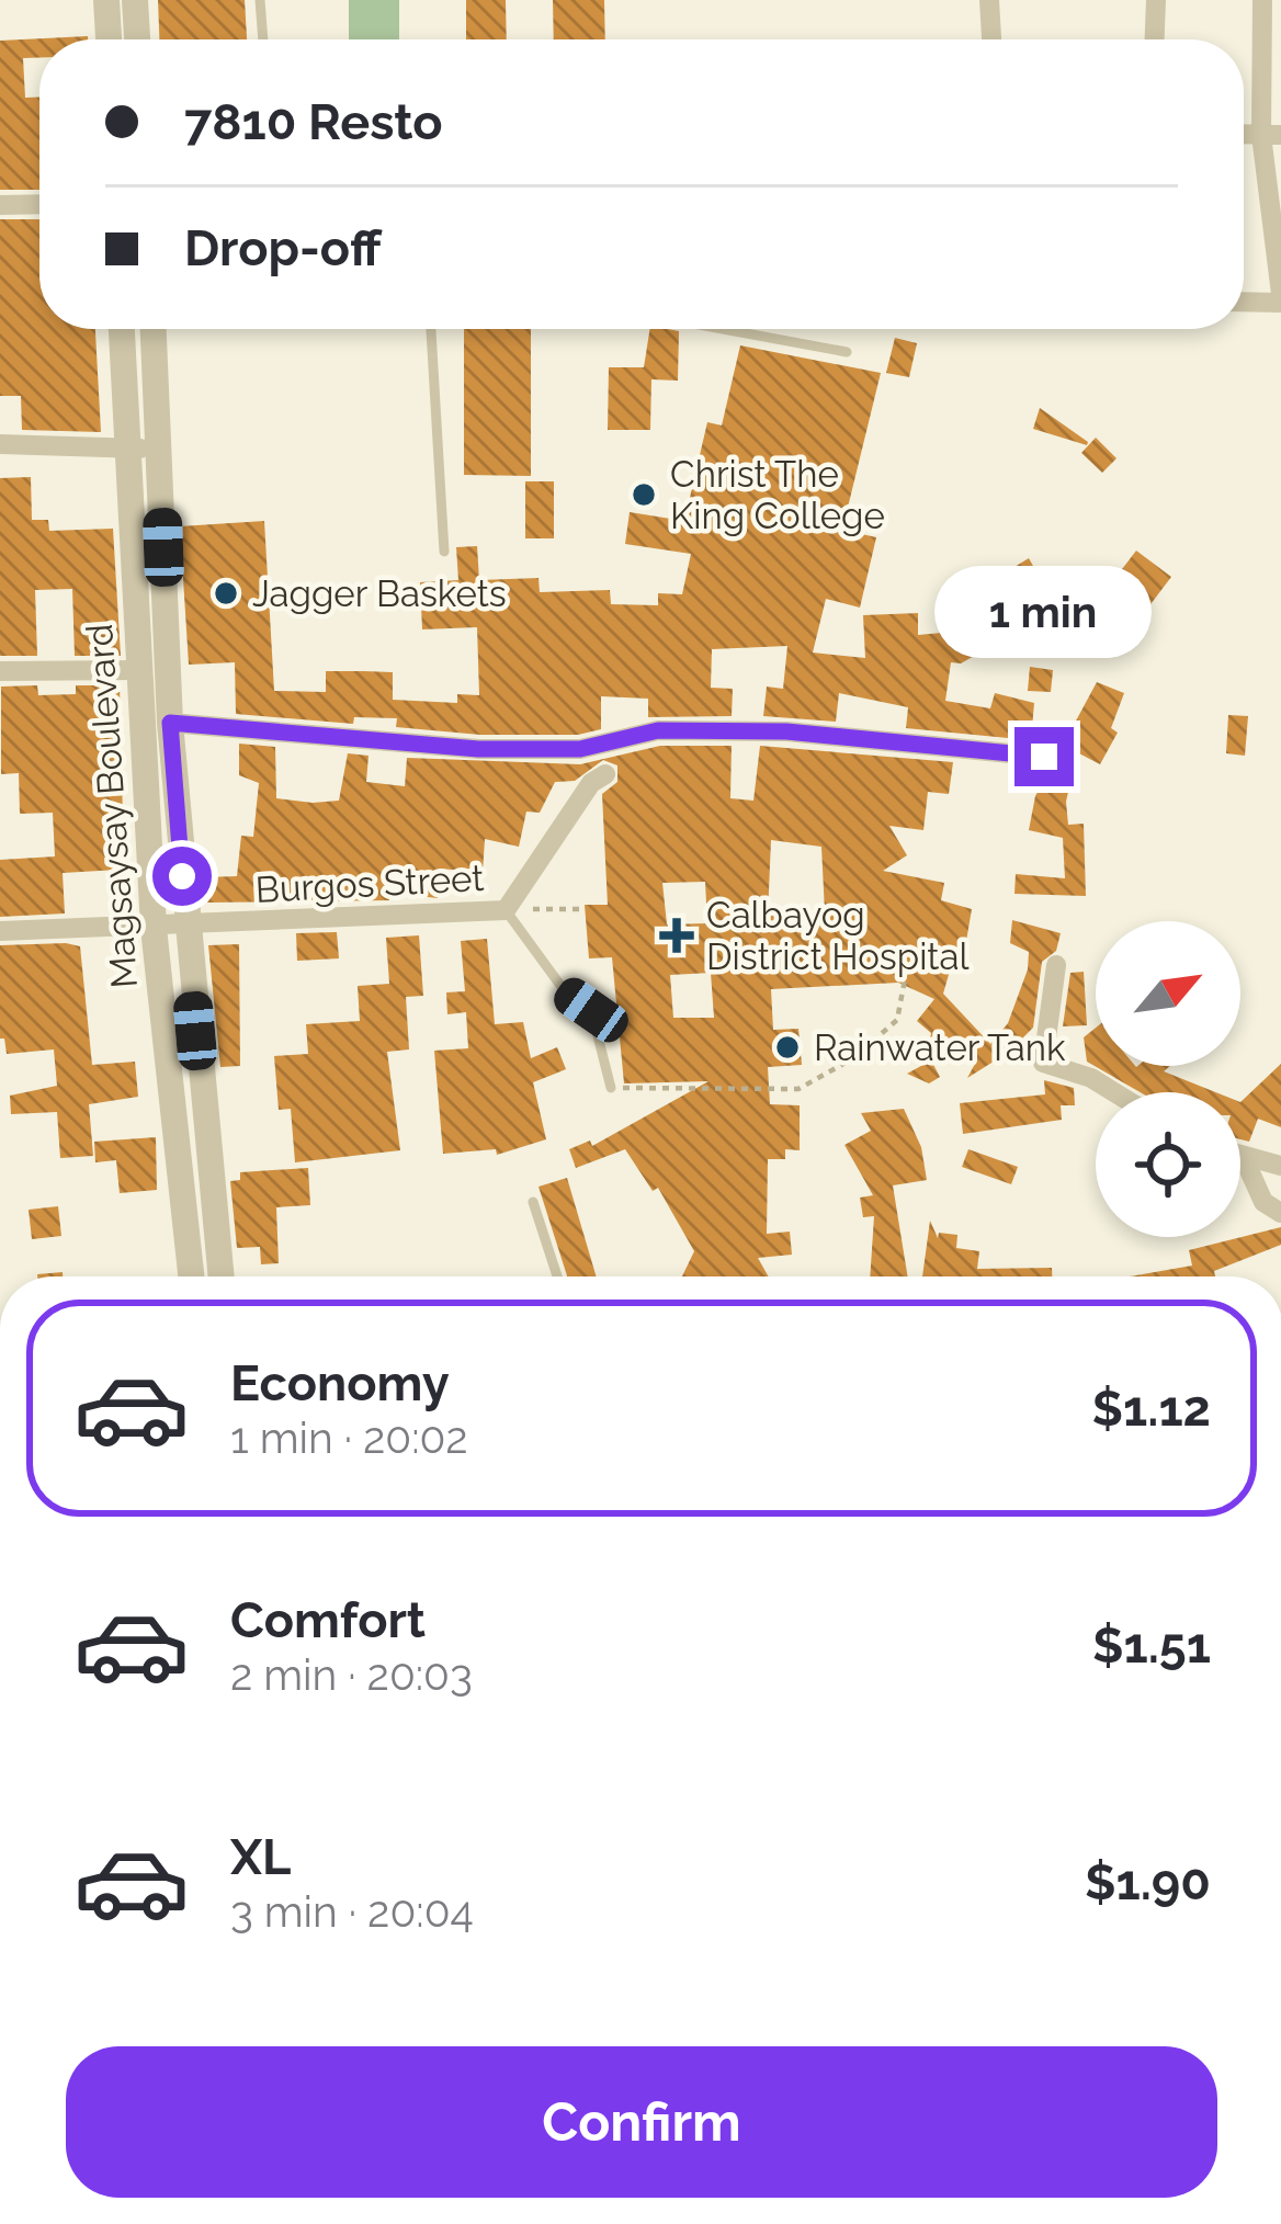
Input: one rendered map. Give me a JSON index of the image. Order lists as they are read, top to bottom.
{
  "streets": {
    "street": ["Magsaysay Boulevard", "Burgos Street"]
  },
  "crossings": [
    ["Magsaysay Boulevard", "Burgos Street"]
  ],
  "places": {
    "other": ["Christ The King College", "Jagger Baskets", "Rainwater Tank"],
    "health": ["Calbayog District Hospital"]
  },
  "north": "top right",
  "page": {
    "banner": ["7810 Resto", "Drop-off"],
    "bubble": "1 min",
    "list": [
      {
        "name": "Economy",
        "note": "1 min · 20:02",
        "value": "$1.12"
      },
      {
        "name": "Comfort",
        "note": "2 min · 20:03",
        "value": "$1.51"
      },
      {
        "name": "XL",
        "note": "3 min · 20:04",
        "value": "$1.90"
      }
    ],
    "buttons": "Confirm"
  }
}
